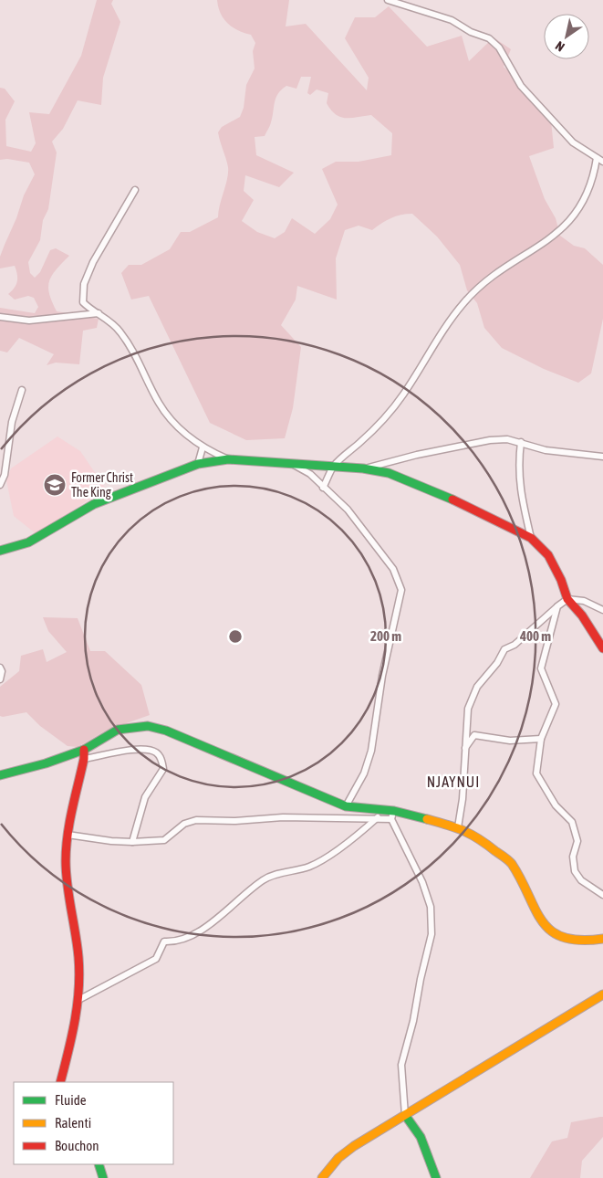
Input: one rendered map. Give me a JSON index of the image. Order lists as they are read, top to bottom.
{
  "districts": ["NJAYNUI"],
  "places": {
    "school or university": ["Former Christ The King"]
  },
  "legend": ["Fluide", "Ralenti", "Bouchon"],
  "north": "bottom left",
  "rings": ["200 m", "400 m"]
}
